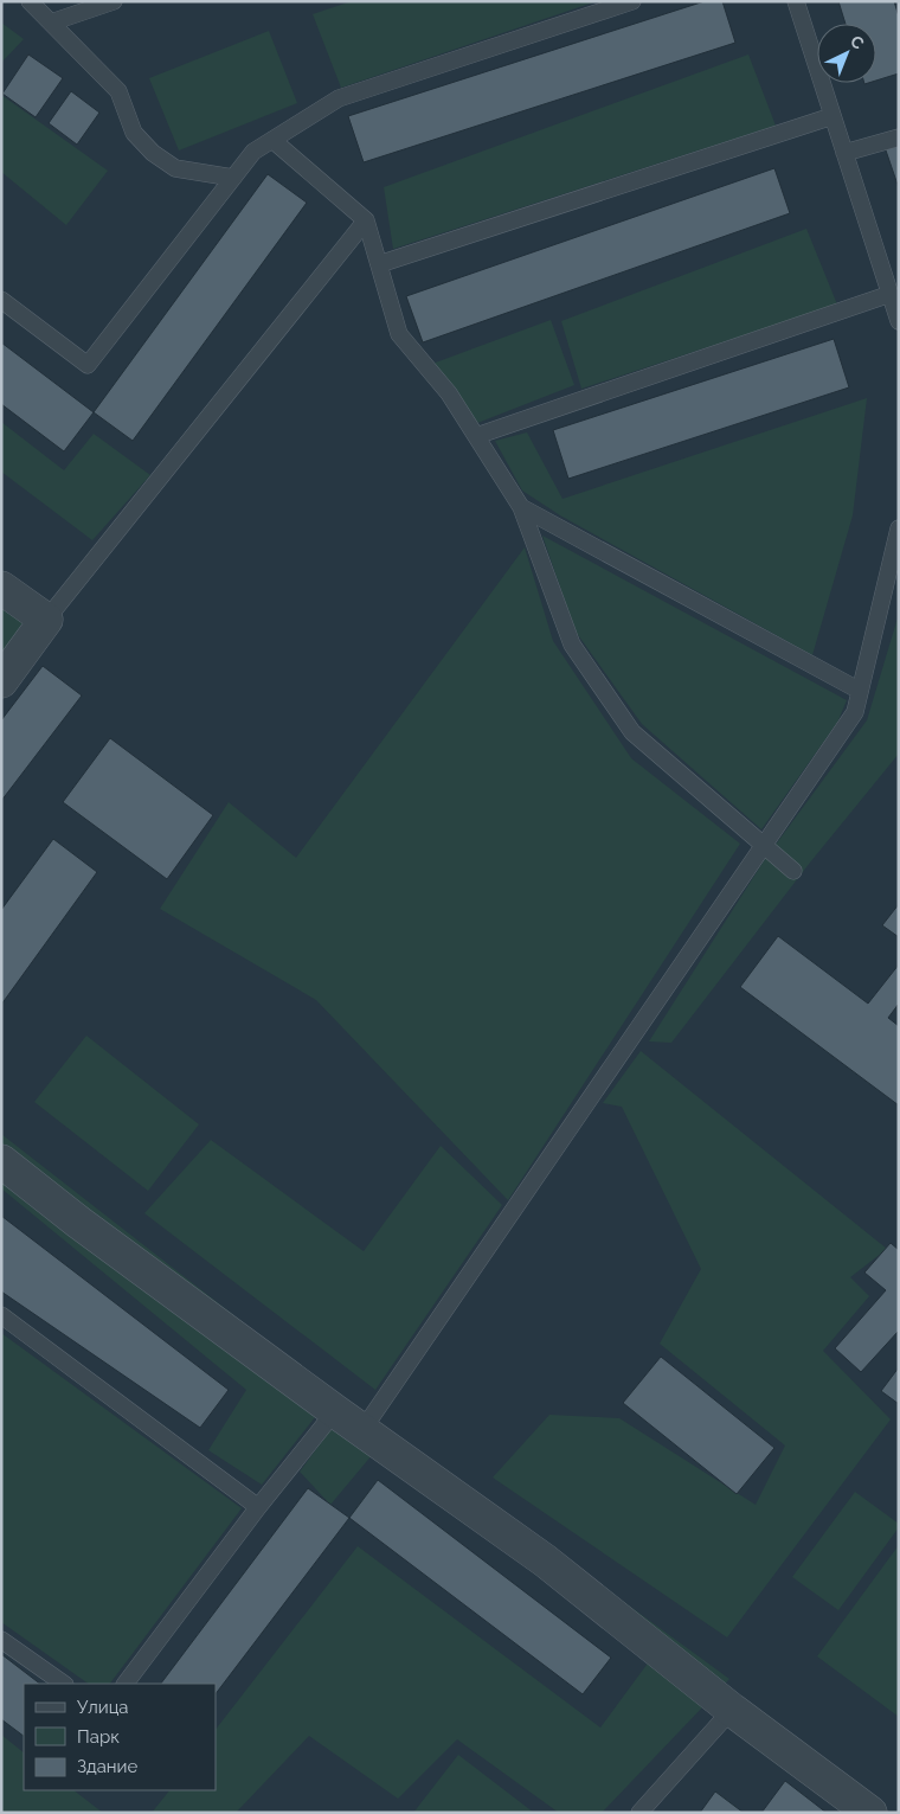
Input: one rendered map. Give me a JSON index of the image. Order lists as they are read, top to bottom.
{
  "legend": ["Улица", "Парк", "Здание"],
  "north": "top right"
}
